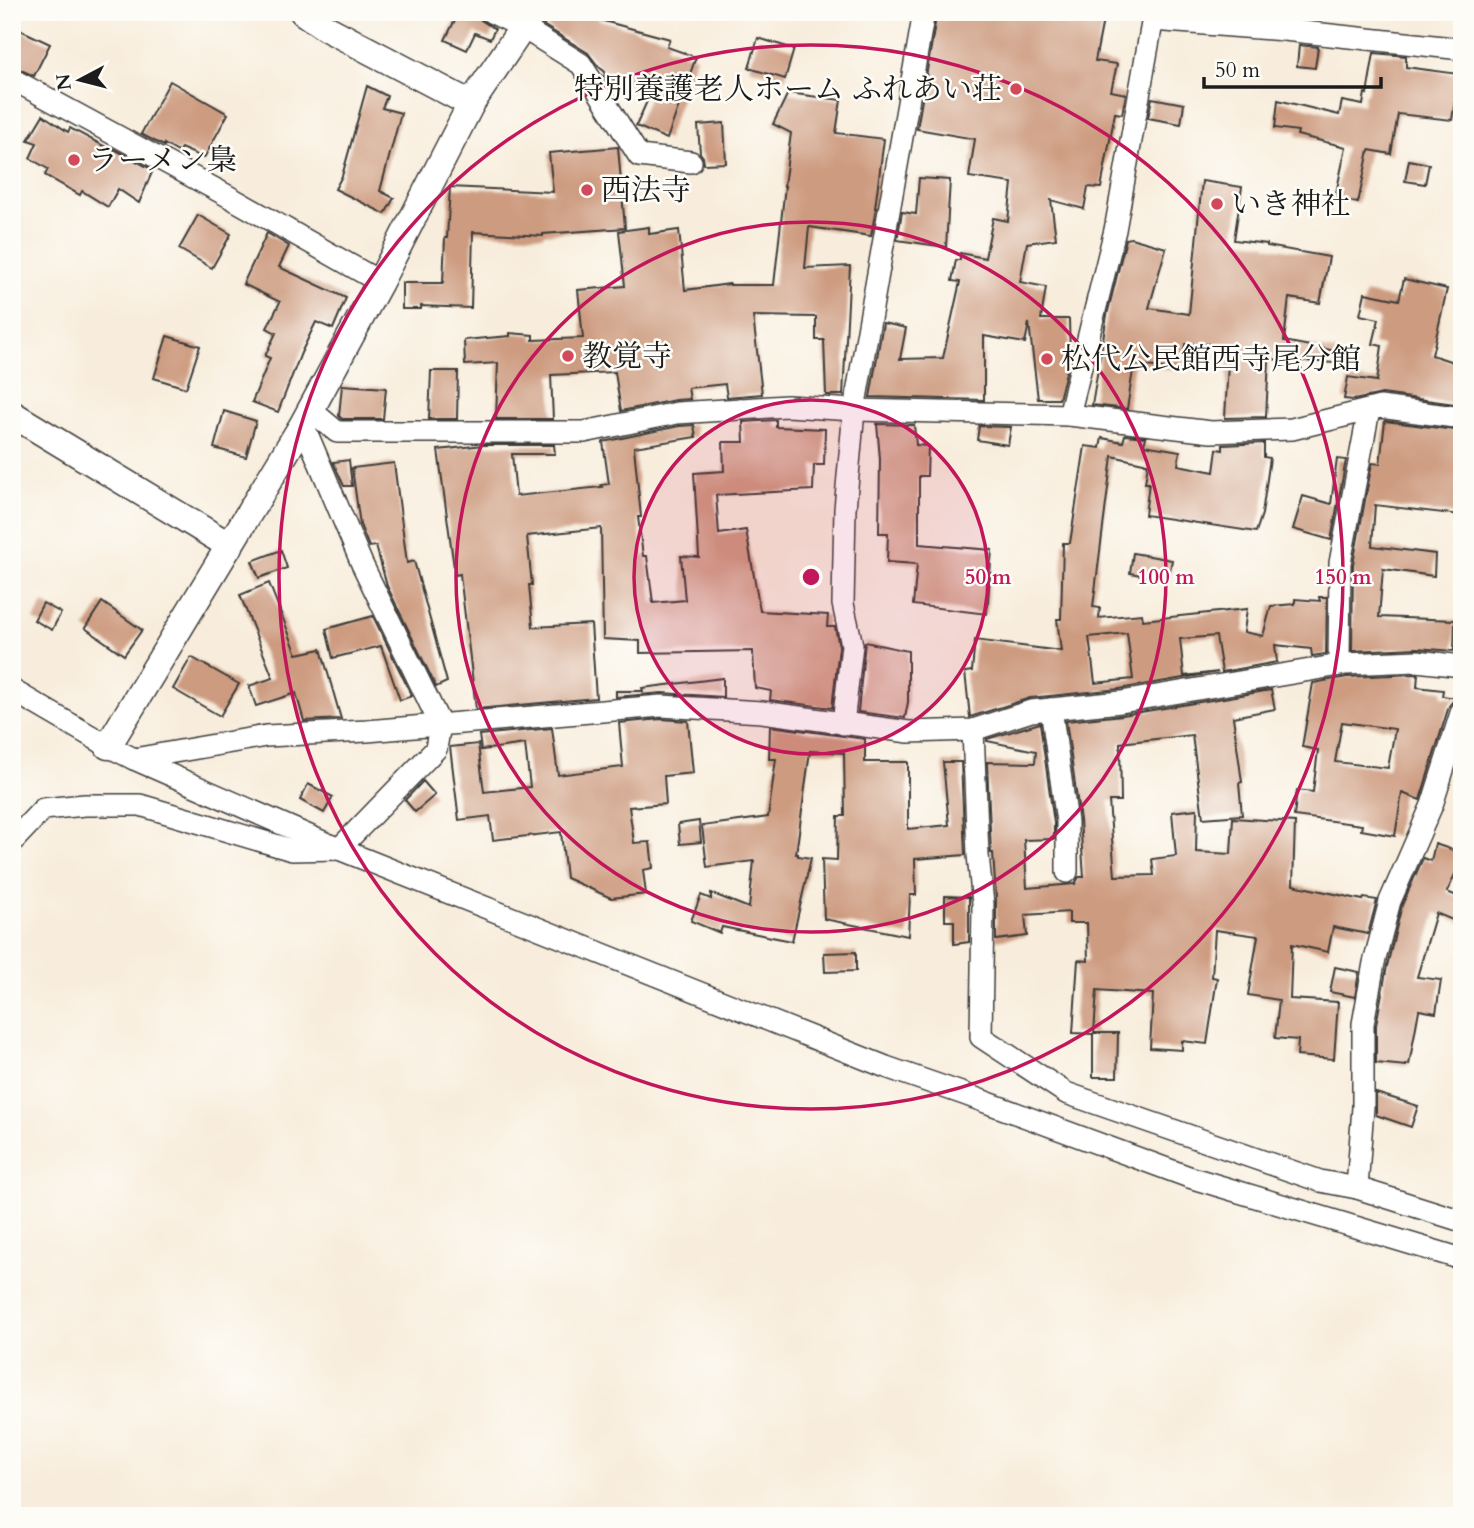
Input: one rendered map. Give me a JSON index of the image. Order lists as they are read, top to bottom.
{
  "places": [
    "特別養護老人ホーム ふれあい荘",
    "ラーメン梟",
    "西法寺",
    "いき神社",
    "教覚寺",
    "松代公民館西寺尾分館"
  ],
  "scale_bar": "50 m",
  "north": "left",
  "rings": ["50 m", "100 m", "150 m"]
}
